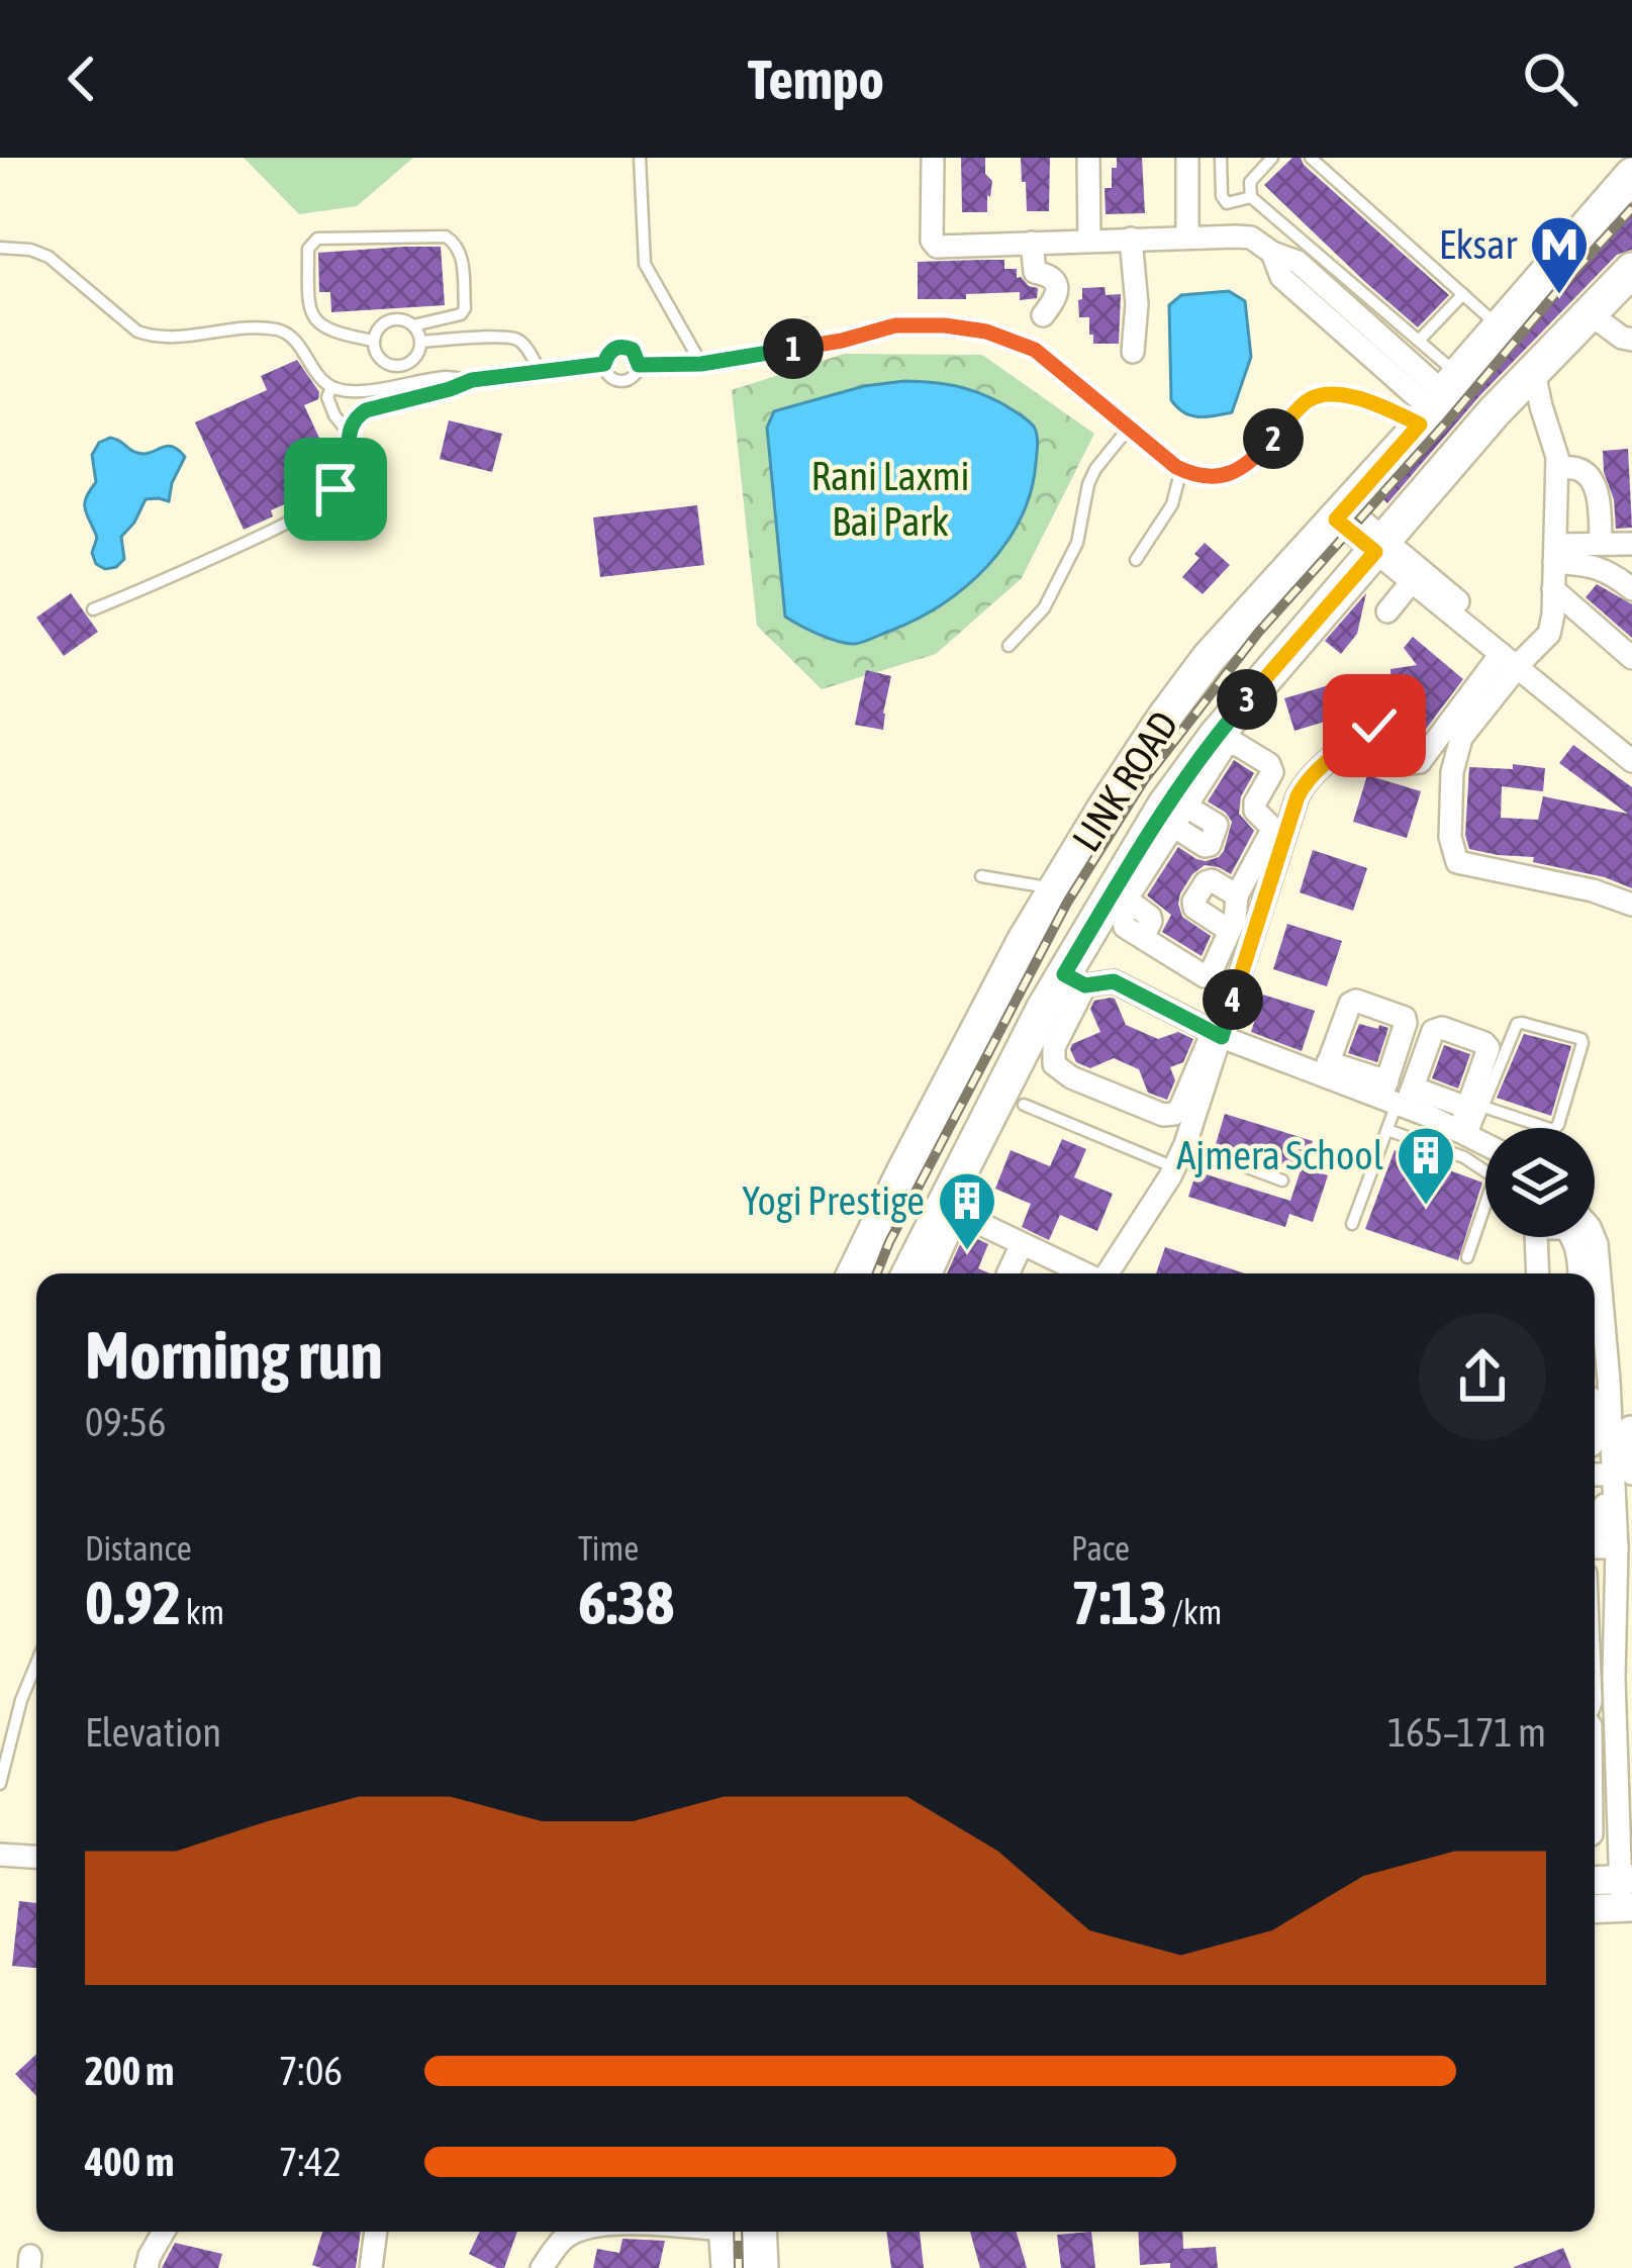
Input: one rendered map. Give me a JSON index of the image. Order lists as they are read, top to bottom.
{
  "streets": {
    "main road": ["LINK ROAD"]
  },
  "parks": ["Rani Laxmi Bai Park"],
  "places": {
    "metro station": ["Eksar"],
    "building": ["Ajmera School", "Yogi Prestige"]
  },
  "page": {
    "header": "Tempo",
    "pins": [
      "1",
      "2",
      "3",
      "4"
    ],
    "heading": ["Morning run", "09:56"],
    "stats": [
      ["Distance", "0.92 km"],
      ["Time", "6:38"],
      ["Pace", "7:13 /km"]
    ],
    "chart": ["Elevation", "165–171 m"],
    "list": [
      {
        "name": "200 m",
        "note": "7:06"
      },
      {
        "name": "400 m",
        "note": "7:42"
      }
    ]
  }
}
